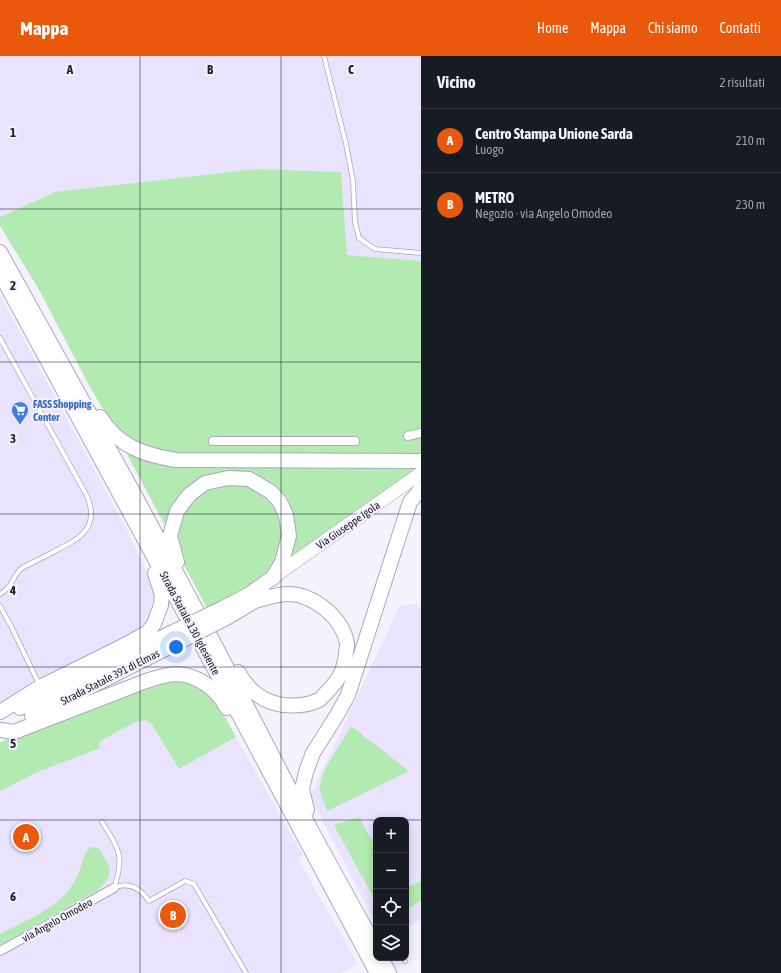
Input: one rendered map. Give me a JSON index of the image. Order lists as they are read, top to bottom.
{
  "streets": {
    "highway": ["Strada Statale 130 Iglesiente", "Strada Statale 391 di Elmas"],
    "main road": ["Via Giuseppe Igola"],
    "street": ["via Angelo Omodeo"]
  },
  "crossings": [
    ["Via Giuseppe Igola", "Strada Statale 391 di Elmas"]
  ],
  "places": {
    "supermarket": ["FASS Shopping Center"]
  },
  "page": {
    "header": "Mappa",
    "nav": [
      "Home",
      "Mappa",
      "Chi siamo",
      "Contatti"
    ],
    "heading": ["Vicino", "2 risultati"],
    "list": [
      {
        "mark": "A",
        "name": "Centro Stampa Unione Sarda",
        "note": "Luogo",
        "value": "210 m"
      },
      {
        "mark": "B",
        "name": "METRO",
        "note": "Negozio · via Angelo Omodeo",
        "value": "230 m"
      }
    ],
    "map_buttons": ["+", "−"],
    "pins": ["A", "B"]
  },
  "grid": {
    "columns": ["A", "B", "C"],
    "rows": [
      "1",
      "2",
      "3",
      "4",
      "5",
      "6"
    ]
  }
}
